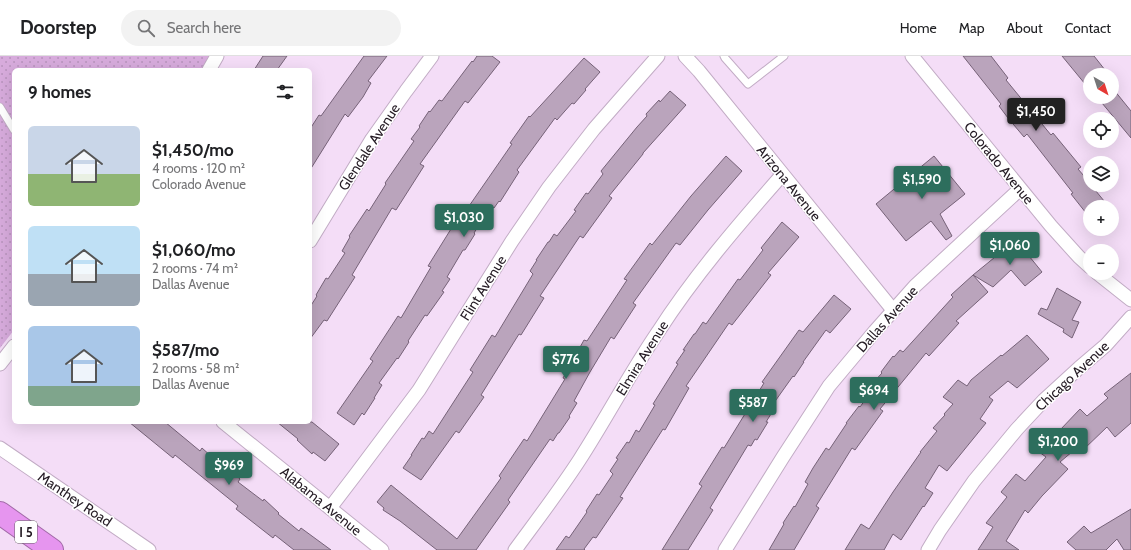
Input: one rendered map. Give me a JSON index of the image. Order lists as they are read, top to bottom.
{
  "streets": {
    "highway": ["I 5"],
    "street": [
      "Glendale Avenue",
      "Colorado Avenue",
      "Arizona Avenue",
      "Flint Avenue",
      "Dallas Avenue",
      "Elmira Avenue",
      "Chicago Avenue",
      "Manthey Road",
      "Alabama Avenue"
    ]
  },
  "crossings": [
    ["Colorado Avenue", "Dallas Avenue"],
    ["Arizona Avenue", "Dallas Avenue"],
    ["Arizona Avenue", "Elmira Avenue"],
    ["Flint Avenue", "Alabama Avenue"]
  ],
  "north": "bottom right",
  "page": {
    "header": "Doorstep",
    "search": "Search here",
    "nav": [
      "Home",
      "Map",
      "About",
      "Contact"
    ],
    "map_buttons": ["+", "−"],
    "heading": "9 homes",
    "price": [
      "$1,450",
      "$1,590",
      "$1,030",
      "$1,060",
      "$776",
      "$694",
      "$587",
      "$1,200",
      "$969"
    ],
    "list": [
      {
        "name": "$1,450/mo",
        "note": "4 rooms · 120 m² · Colorado Avenue"
      },
      {
        "name": "$1,060/mo",
        "note": "2 rooms · 74 m² · Dallas Avenue"
      },
      {
        "name": "$587/mo",
        "note": "2 rooms · 58 m² · Dallas Avenue"
      }
    ]
  }
}
